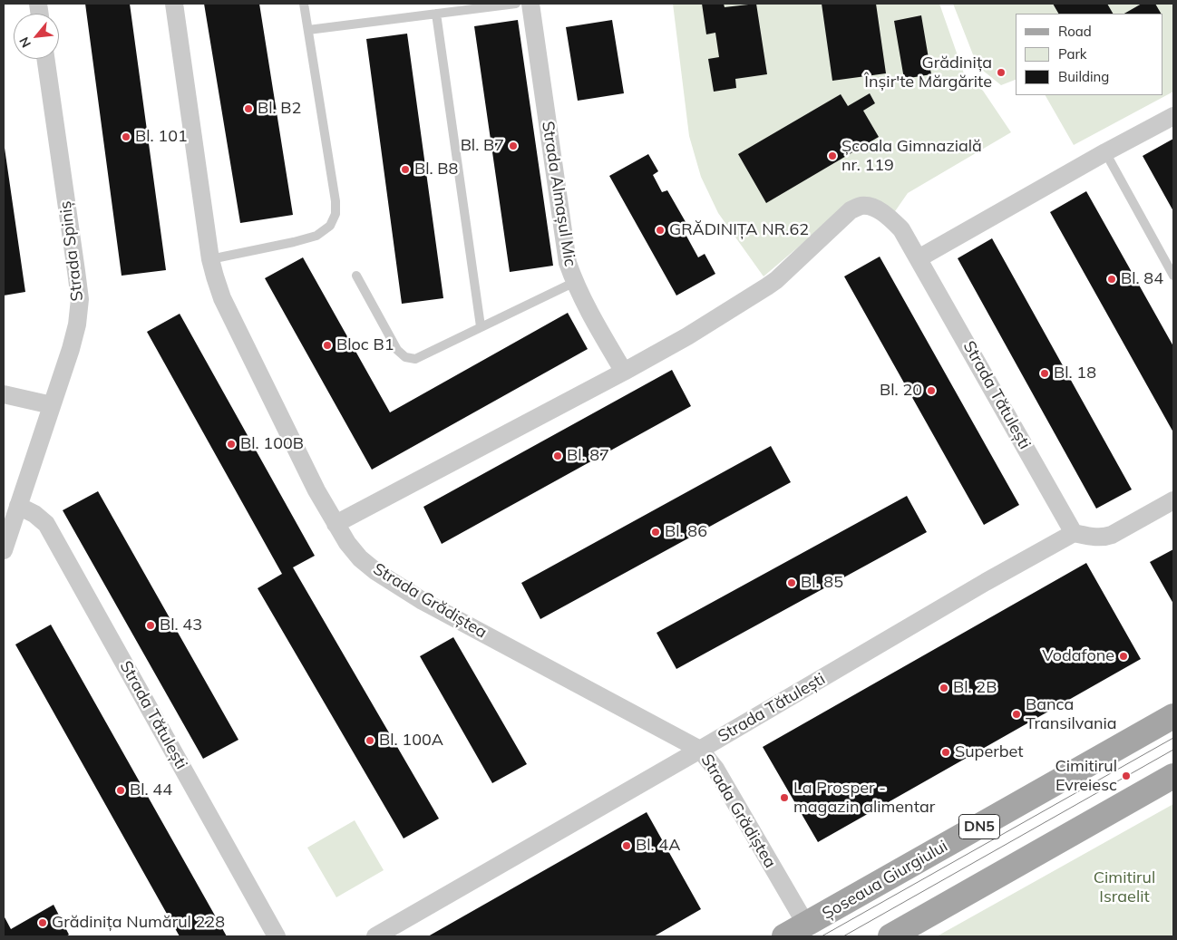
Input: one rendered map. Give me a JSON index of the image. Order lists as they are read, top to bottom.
{
  "streets": {
    "main road": ["DN5", "Șoseaua Giurgiului"],
    "street": [
      "Strada Almașul Mic",
      "Strada Spiniș",
      "Strada Tătulești",
      "Strada Grădiștea"
    ]
  },
  "crossings": [
    ["Strada Almașul Mic", "Strada Tătulești"],
    ["Strada Spiniș", "Strada Tătulești"],
    ["Strada Tătulești", "Strada Grădiștea"],
    ["Strada Grădiștea", "Șoseaua Giurgiului"]
  ],
  "parks": ["Cimitirul Israelit"],
  "places": [
    "Grădinița Înșir'te Mărgărite",
    "Bl. B2",
    "Bl. 101",
    "Bl. B7",
    "Școala Gimnazială nr. 119",
    "Bl. B8",
    "GRĂDINIȚA NR.62",
    "Bl. 84",
    "Bloc B1",
    "Bl. 18",
    "Bl. 20",
    "Bl. 100B",
    "Bl. 87",
    "Bl. 86",
    "Bl. 85",
    "Bl. 43",
    "Vodafone",
    "Bl. 2B",
    "Banca Transilvania",
    "Bl. 100A",
    "Superbet",
    "Cimitirul Evreiesc",
    "Bl. 44",
    "La Prosper - magazin alimentar",
    "Bl. 4A",
    "Grădinița Numărul 228"
  ],
  "legend": ["Road", "Park", "Building"],
  "north": "bottom left"
}
